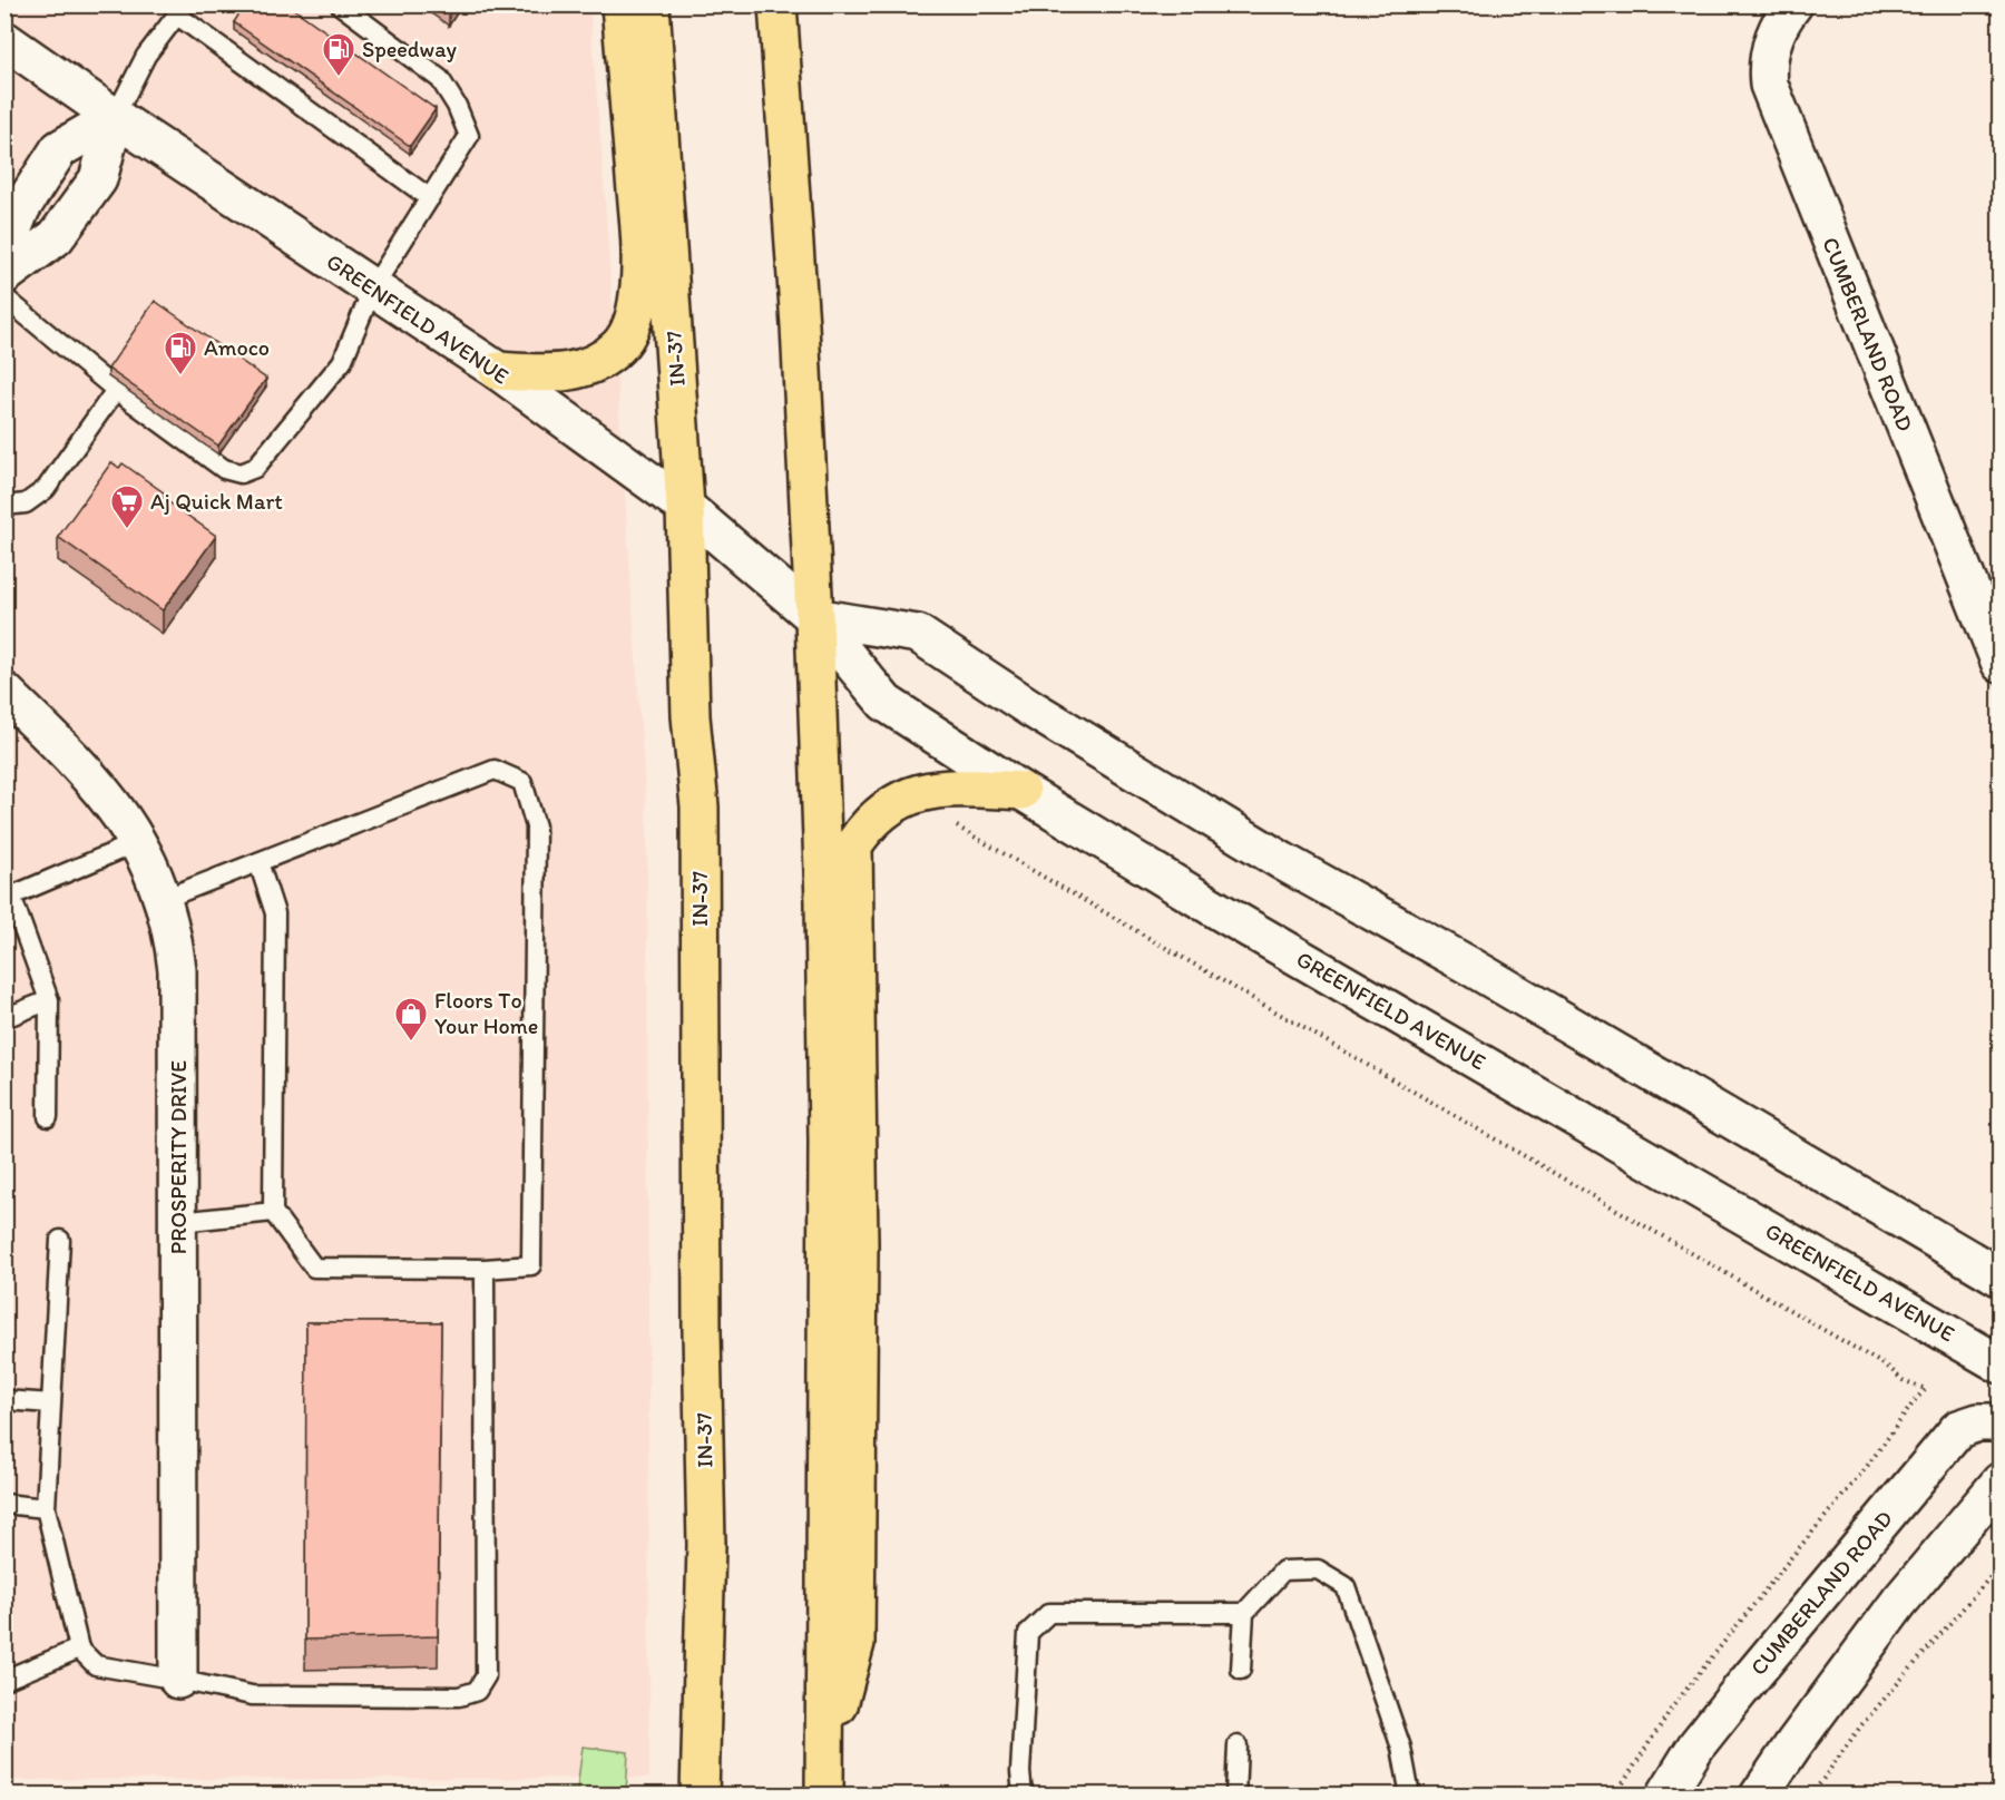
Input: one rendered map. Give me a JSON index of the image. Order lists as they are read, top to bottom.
{
  "streets": {
    "highway": ["IN-37"],
    "main road": ["GREENFIELD AVENUE", "CUMBERLAND ROAD", "PROSPERITY DRIVE"]
  },
  "crossings": [
    ["GREENFIELD AVENUE", "IN-37"]
  ],
  "places": {
    "fuel station": ["Speedway", "Amoco"],
    "supermarket": ["Aj Quick Mart"],
    "shop": ["Floors To Your Home"]
  }
}
